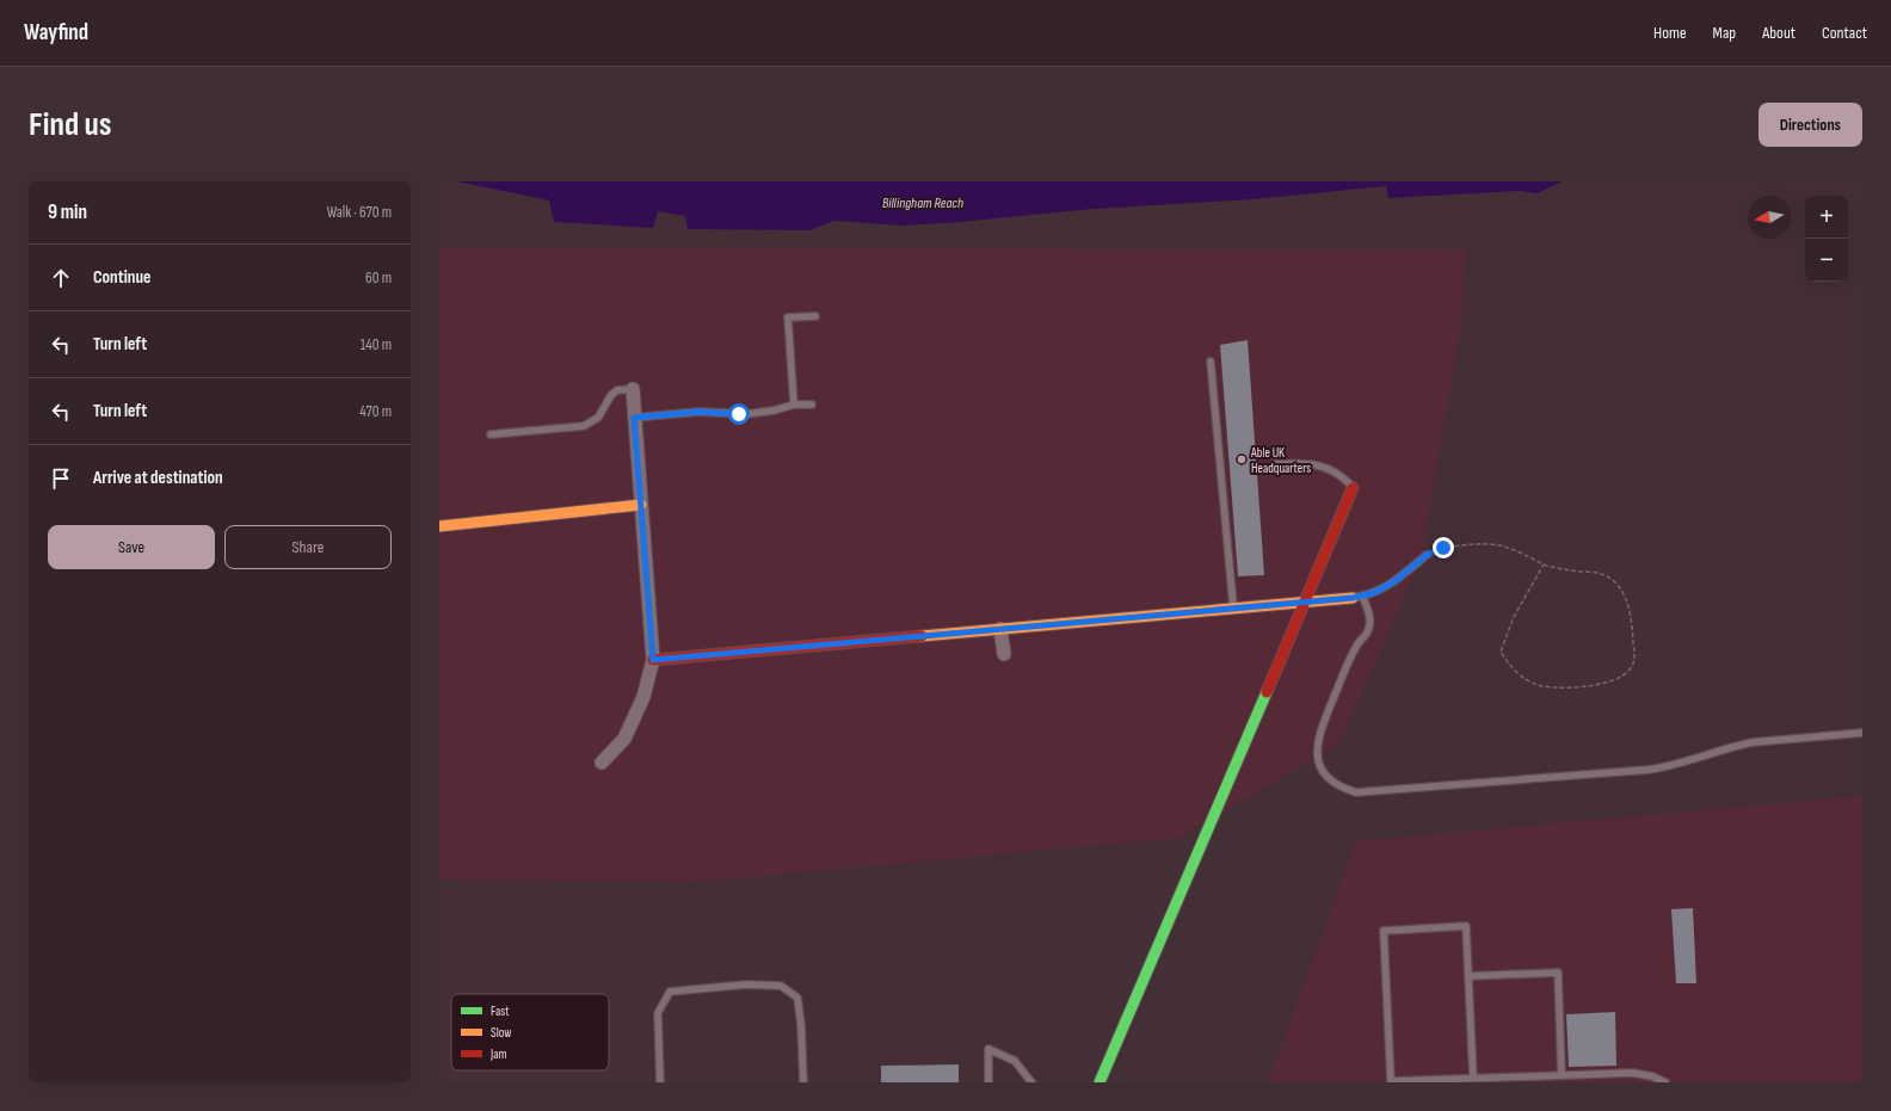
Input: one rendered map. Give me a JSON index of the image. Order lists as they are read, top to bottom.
{
  "water": ["Billingham Reach"],
  "places": ["Able UK Headquarters"],
  "legend": ["Fast", "Slow", "Jam"],
  "north": "left",
  "page": {
    "header": "Wayfind",
    "nav": [
      "Home",
      "Map",
      "About",
      "Contact"
    ],
    "buttons": [
      "Directions",
      ["Save", "Share"]
    ],
    "title": "Find us",
    "heading": ["9 min", "Walk · 670 m"],
    "map_buttons": ["+", "−"],
    "list": [
      ["Continue", "60 m"],
      ["Turn left", "140 m"],
      ["Turn left", "470 m"],
      "Arrive at destination"
    ]
  }
}
